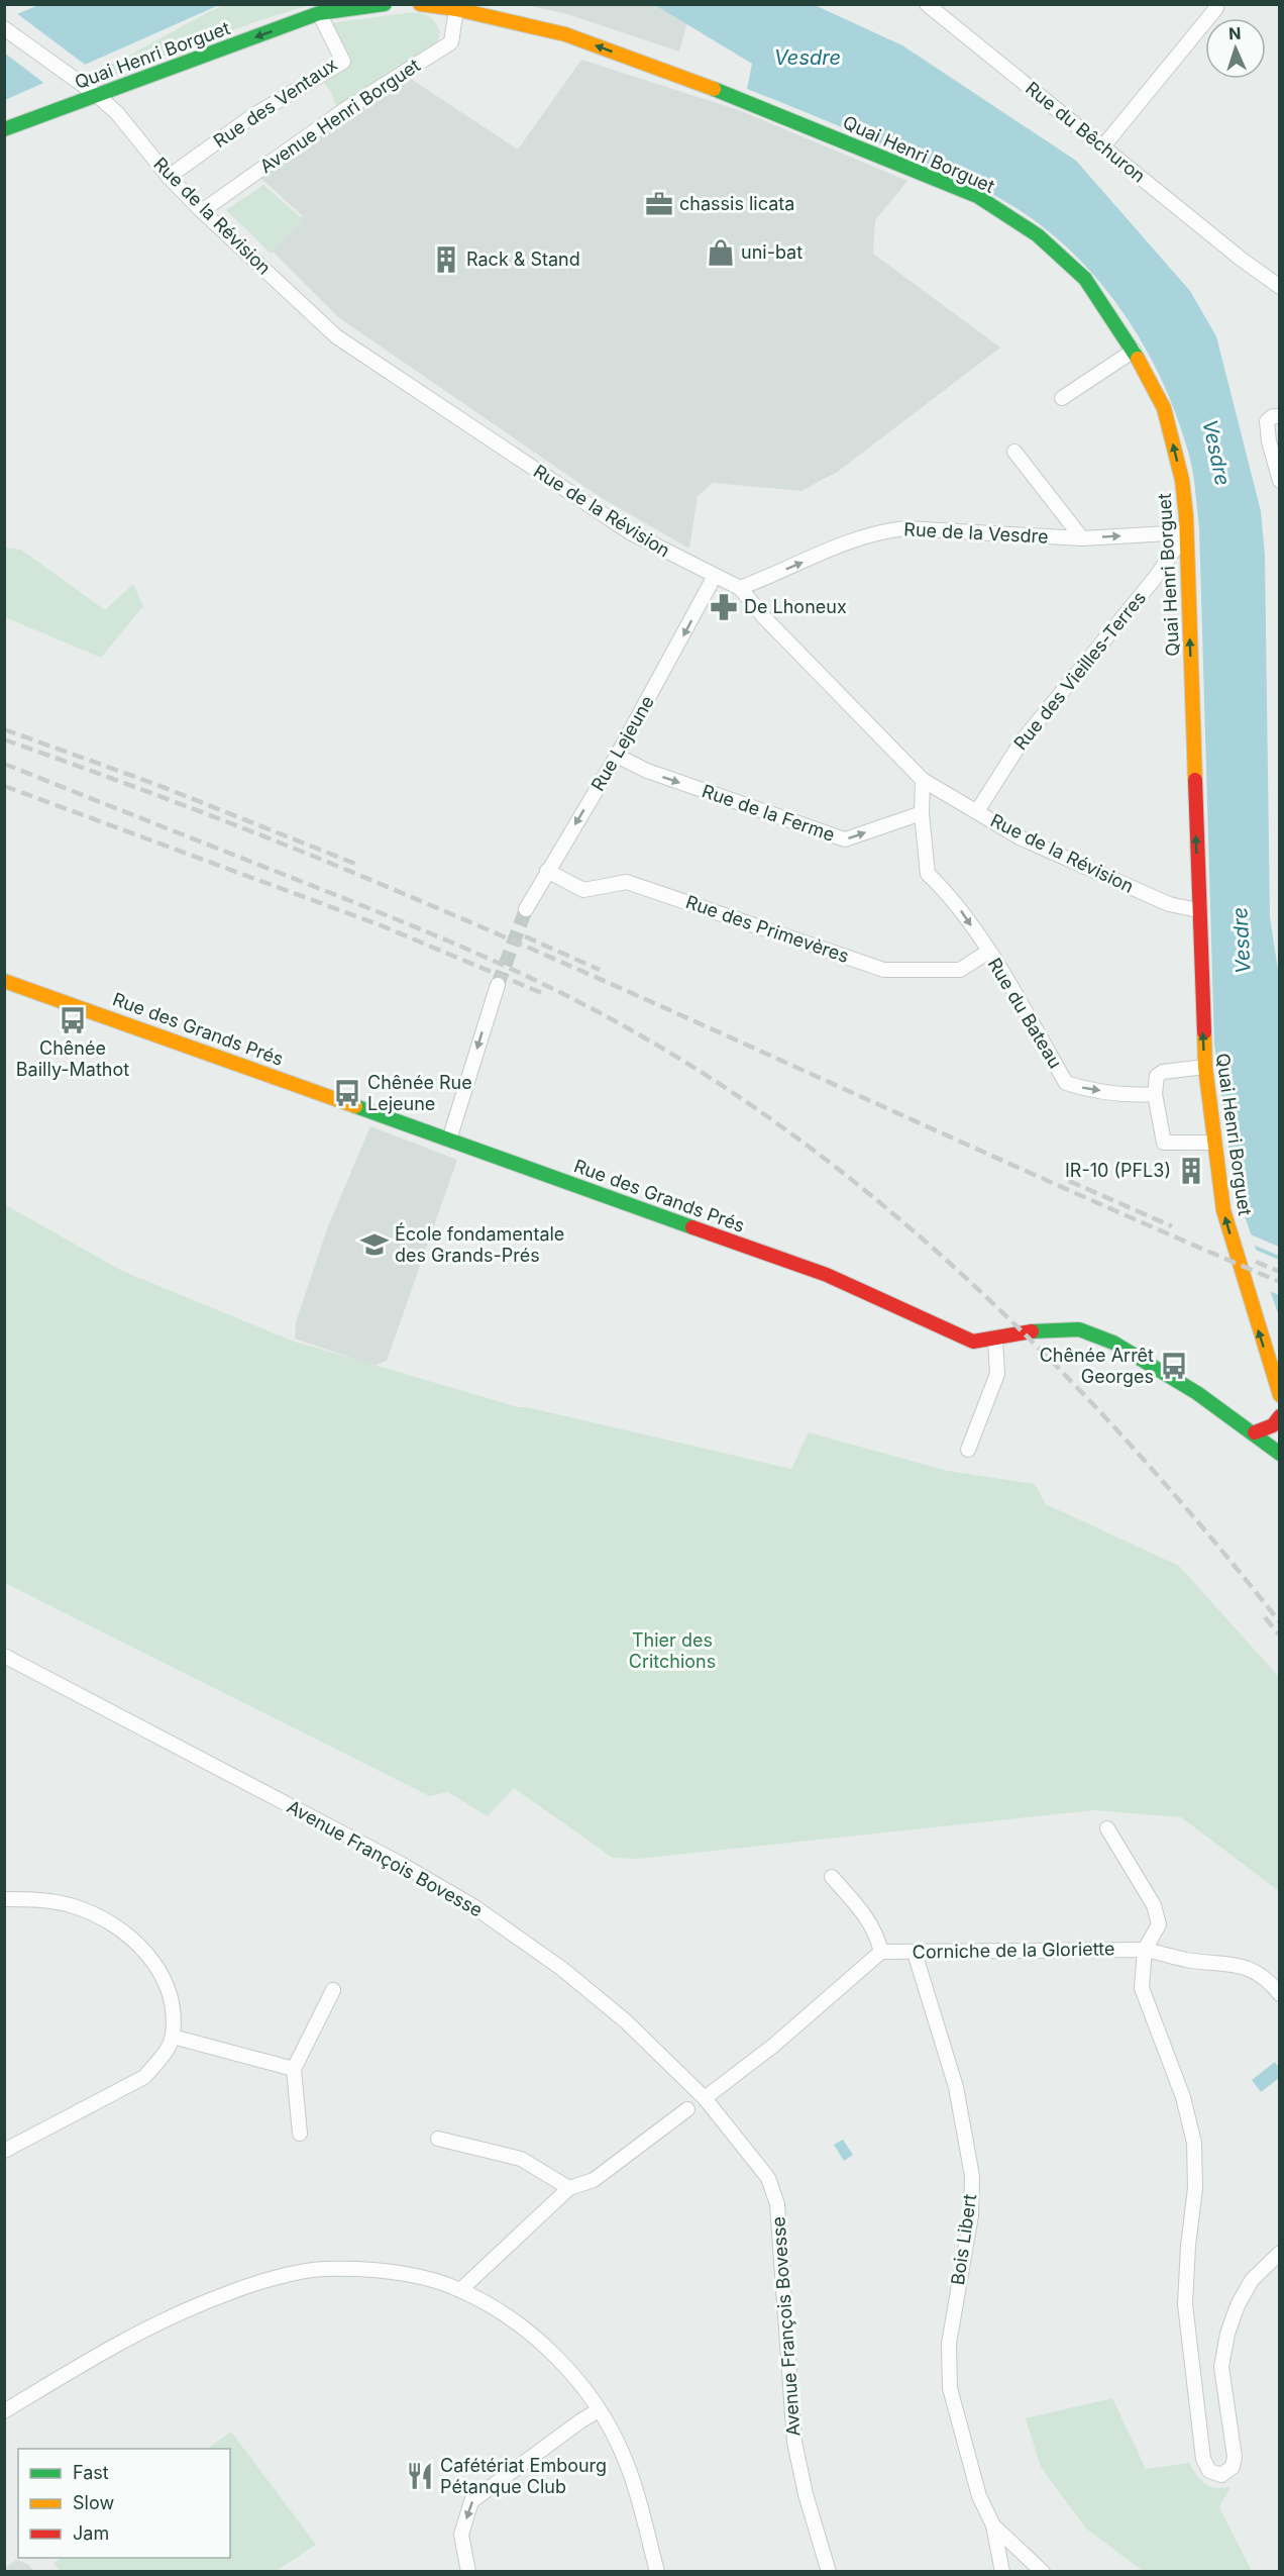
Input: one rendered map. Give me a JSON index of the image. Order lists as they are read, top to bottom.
{
  "streets": {
    "main road": ["Quai Henri Borguet", "Rue des Grands Prés"],
    "street": [
      "Rue des Ventaux",
      "Avenue Henri Borguet",
      "Rue du Bêchuron",
      "Rue de la Révision",
      "Rue de la Vesdre",
      "Rue des Vieilles-Terres",
      "Rue Lejeune",
      "Rue de la Ferme",
      "Rue des Primevères",
      "Rue du Bateau",
      "Avenue François Bovesse",
      "Corniche de la Gloriette",
      "Bois Libert"
    ]
  },
  "crossings": [
    ["Quai Henri Borguet", "Rue des Ventaux"],
    ["Quai Henri Borguet", "Avenue Henri Borguet"],
    ["Quai Henri Borguet", "Rue de la Révision"],
    ["Quai Henri Borguet", "Rue de la Vesdre"],
    ["Quai Henri Borguet", "Rue des Vieilles-Terres"],
    ["Rue des Ventaux", "Rue de la Révision"],
    ["Avenue Henri Borguet", "Rue de la Révision"],
    ["Rue de la Révision", "Rue de la Vesdre"],
    ["Rue de la Révision", "Rue des Vieilles-Terres"],
    ["Rue de la Révision", "Rue Lejeune"],
    ["Rue de la Vesdre", "Rue des Vieilles-Terres"],
    ["Rue Lejeune", "Rue de la Ferme"],
    ["Rue Lejeune", "Rue des Primevères"],
    ["Rue de la Ferme", "Rue du Bateau"],
    ["Rue des Primevères", "Rue du Bateau"],
    ["Corniche de la Gloriette", "Bois Libert"]
  ],
  "one_way": [
    "Quai Henri Borguet",
    "Rue de la Vesdre",
    "Rue Lejeune",
    "Rue de la Ferme",
    "Rue du Bateau"
  ],
  "water": ["Vesdre"],
  "parks": ["Thier des Critchions"],
  "places": {
    "office": ["chassis licata"],
    "shop": ["uni-bat"],
    "building": ["Rack & Stand", "IR-10 (PFL3)"],
    "pharmacy": ["De Lhoneux"],
    "bus stop": ["Chênée Bailly-Mathot", "Chênée Rue Lejeune", "Chênée Arrêt Georges"],
    "school or university": ["École fondamentale des Grands-Prés"],
    "restaurant": ["Cafétériat Embourg Pétanque Club"]
  },
  "legend": ["Fast", "Slow", "Jam"],
  "north": "top"
}
